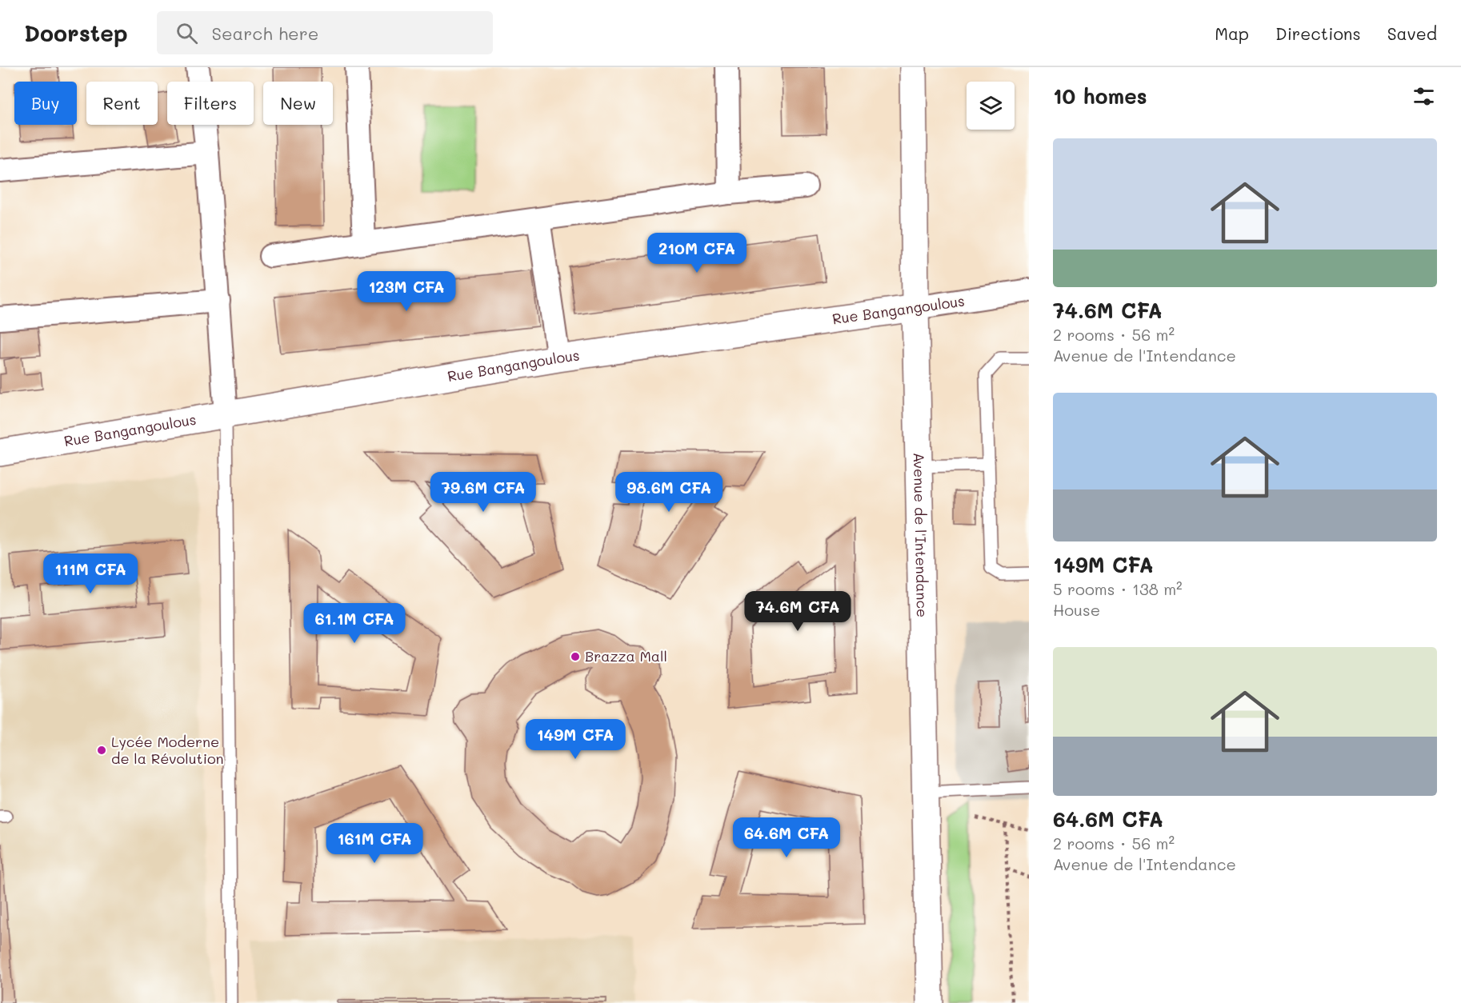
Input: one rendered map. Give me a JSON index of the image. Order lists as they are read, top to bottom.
{
  "streets": {
    "main road": ["Rue Bangangoulous", "Avenue de l'Intendance"]
  },
  "crossings": [
    ["Rue Bangangoulous", "Avenue de l'Intendance"]
  ],
  "places": ["Brazza Mall", "Lycée Moderne de la Révolution"],
  "page": {
    "header": "Doorstep",
    "search": "Search here",
    "nav": ["Map", "Directions", "Saved"],
    "heading": "10 homes",
    "chip": [
      "Buy",
      "Rent",
      "Filters",
      "New"
    ],
    "list": [
      {
        "name": "74.6M CFA",
        "note": "2 rooms · 56 m² · Avenue de l'Intendance"
      },
      {
        "name": "149M CFA",
        "note": "5 rooms · 138 m² · House"
      },
      {
        "name": "64.6M CFA",
        "note": "2 rooms · 56 m² · Avenue de l'Intendance"
      }
    ],
    "price": [
      "210M CFA",
      "123M CFA",
      "79.6M CFA",
      "98.6M CFA",
      "111M CFA",
      "74.6M CFA",
      "61.1M CFA",
      "149M CFA",
      "64.6M CFA",
      "161M CFA"
    ]
  }
}
